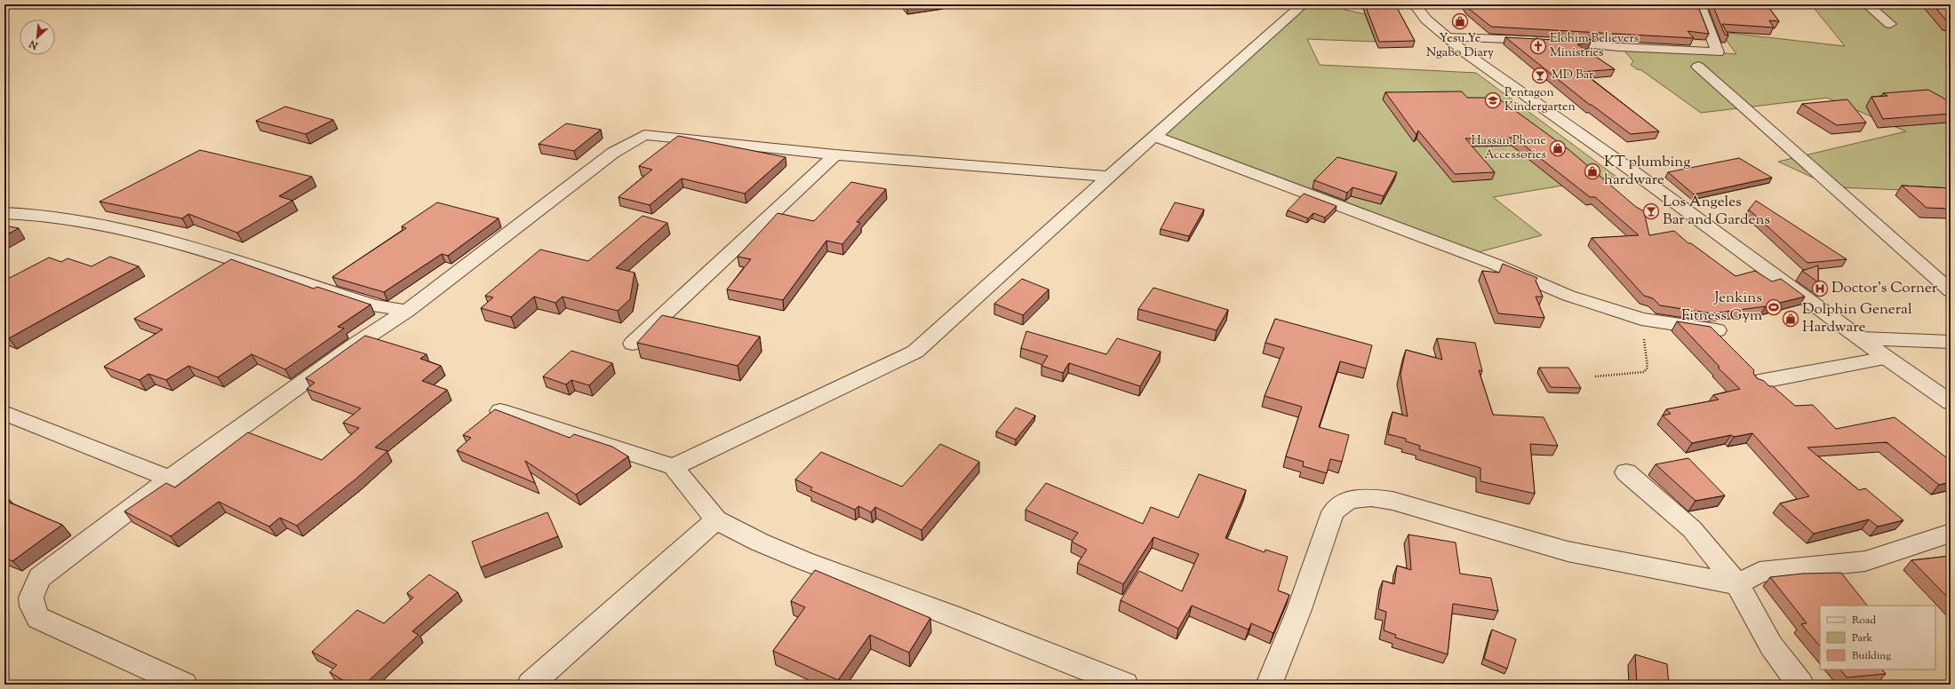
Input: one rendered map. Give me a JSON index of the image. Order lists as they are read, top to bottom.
{
  "places": {
    "shop": [
      "Yesu Ye Ngabo Diary",
      "Hassan Phone Accessories",
      "KT plumbing hardware",
      "Dolphin General Hardware"
    ],
    "church": ["Elohim Believers Ministries"],
    "bar": ["MD Bar", "Los Angeles Bar and Gardens"],
    "school or university": ["Pentagon Kindergarten"],
    "hospital": ["Doctor's Corner"],
    "sports": ["Jenkins Fitness Gym"]
  },
  "legend": ["Road", "Park", "Building"],
  "north": "bottom left"
}
